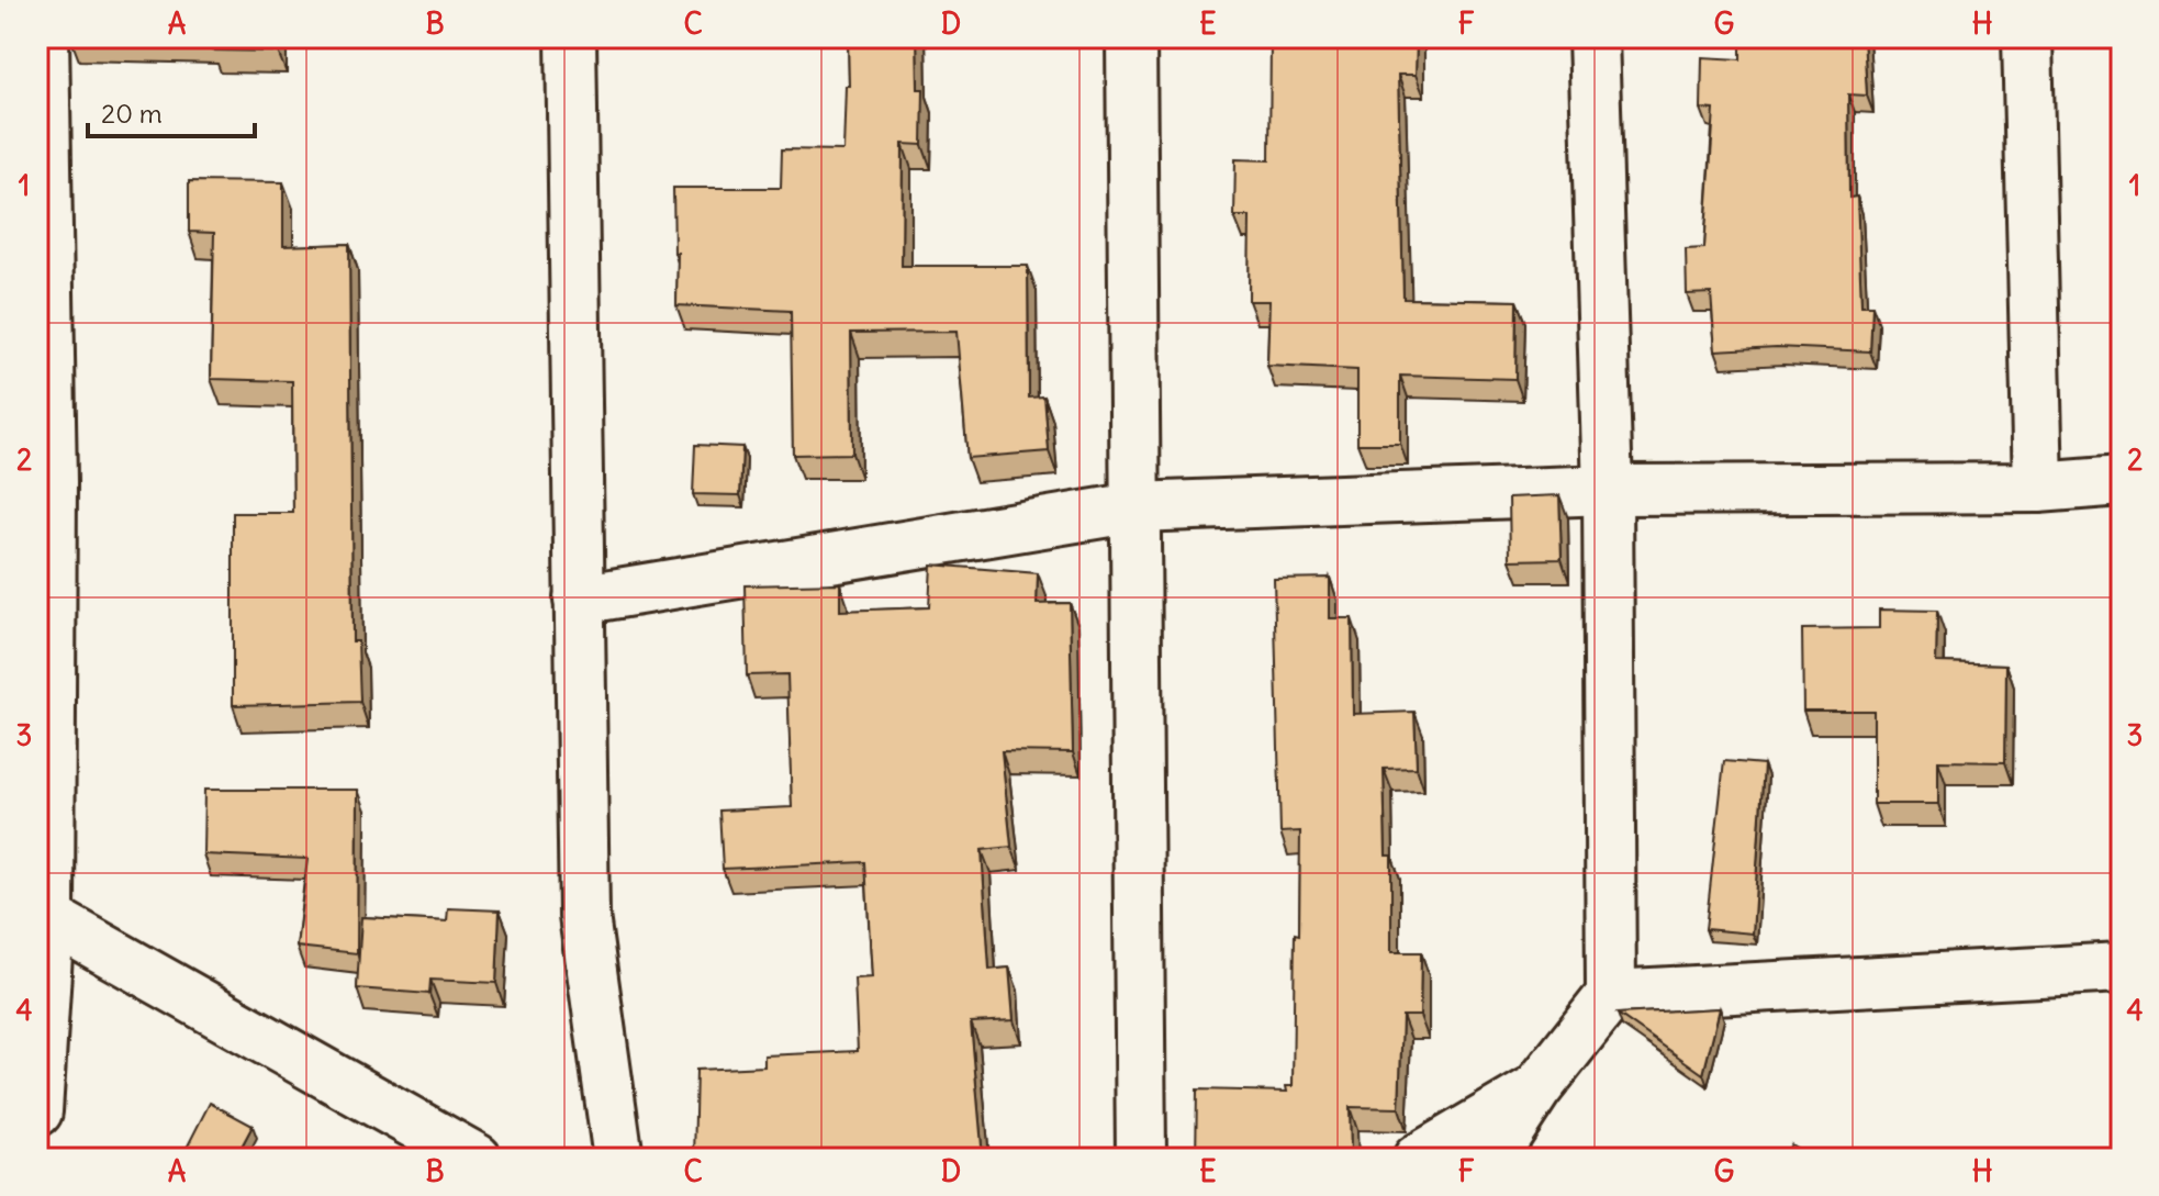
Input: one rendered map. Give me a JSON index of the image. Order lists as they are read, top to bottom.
{
  "scale_bar": "20 m",
  "grid": {
    "columns": [
      "A",
      "B",
      "C",
      "D",
      "E",
      "F",
      "G",
      "H"
    ],
    "rows": [
      "1",
      "2",
      "3",
      "4"
    ]
  }
}
